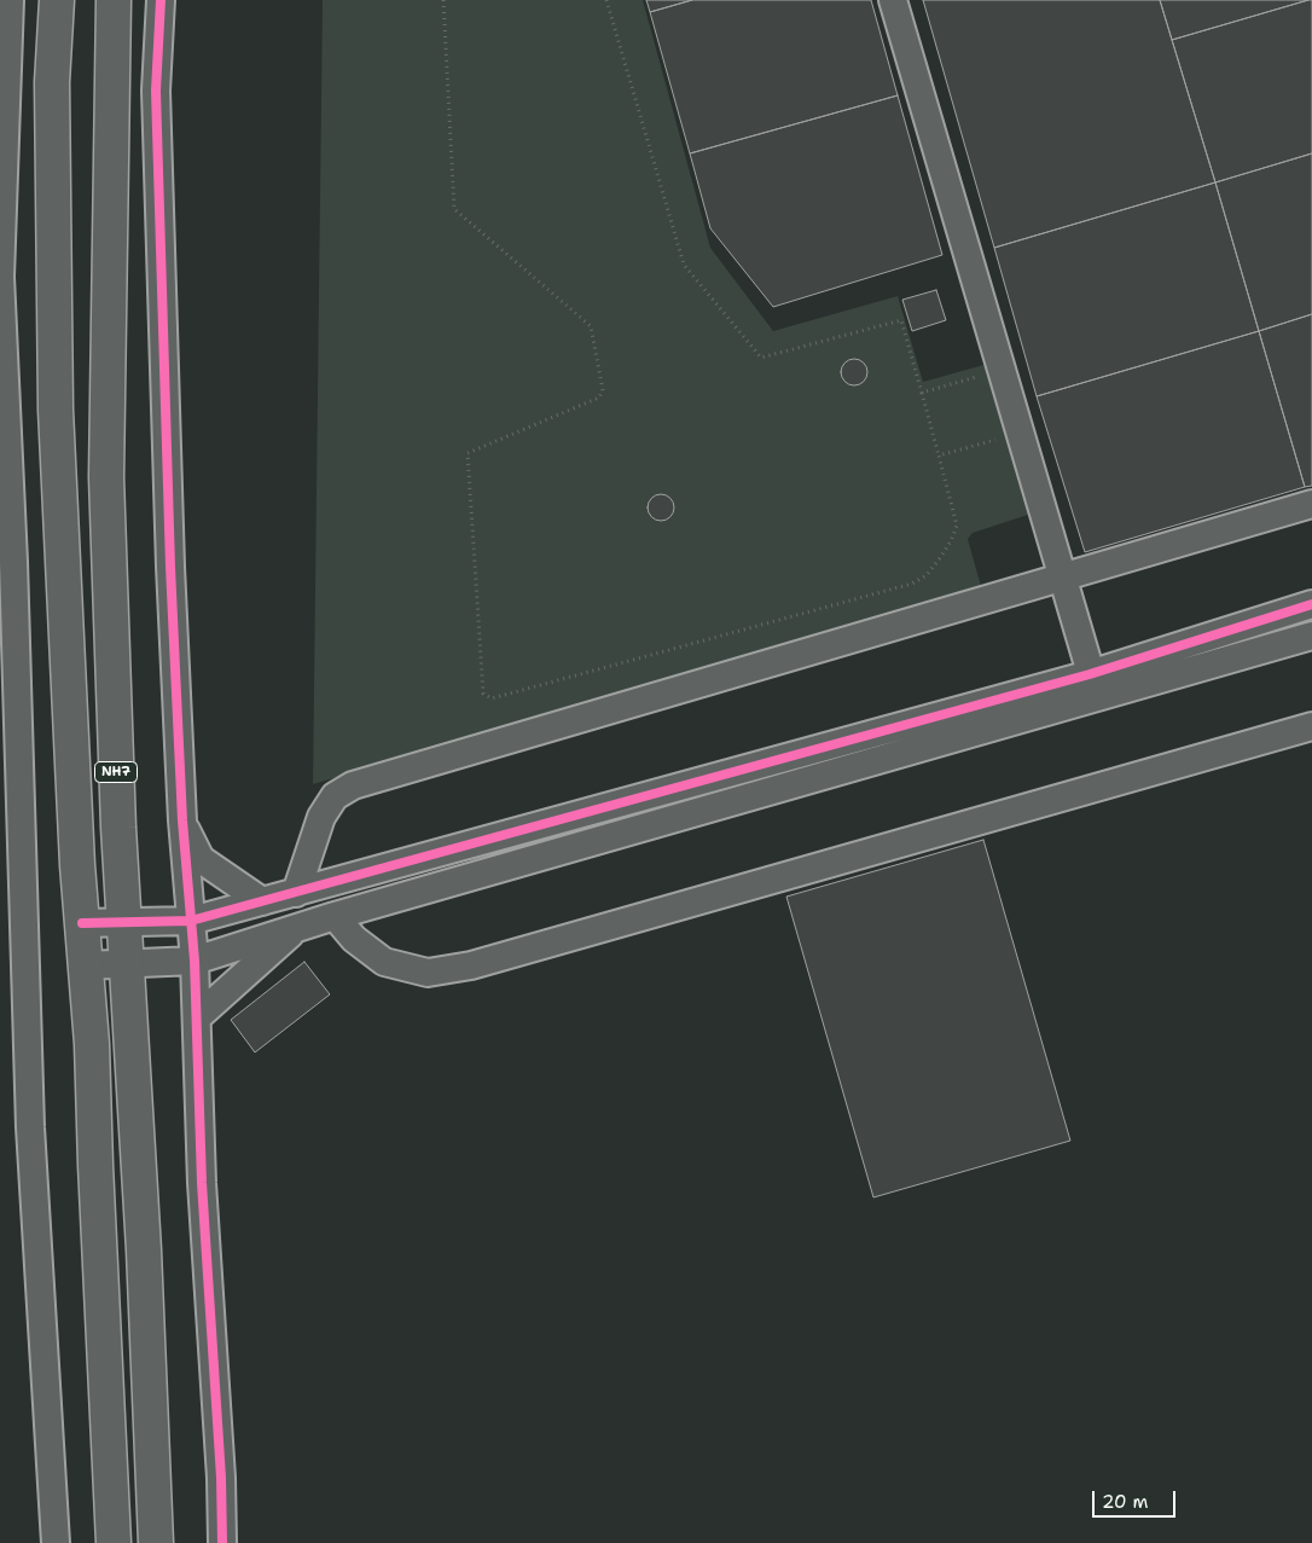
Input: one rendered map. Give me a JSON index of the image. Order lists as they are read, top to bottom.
{
  "streets": {
    "highway": ["NH7"]
  },
  "scale_bar": "20 m"
}
